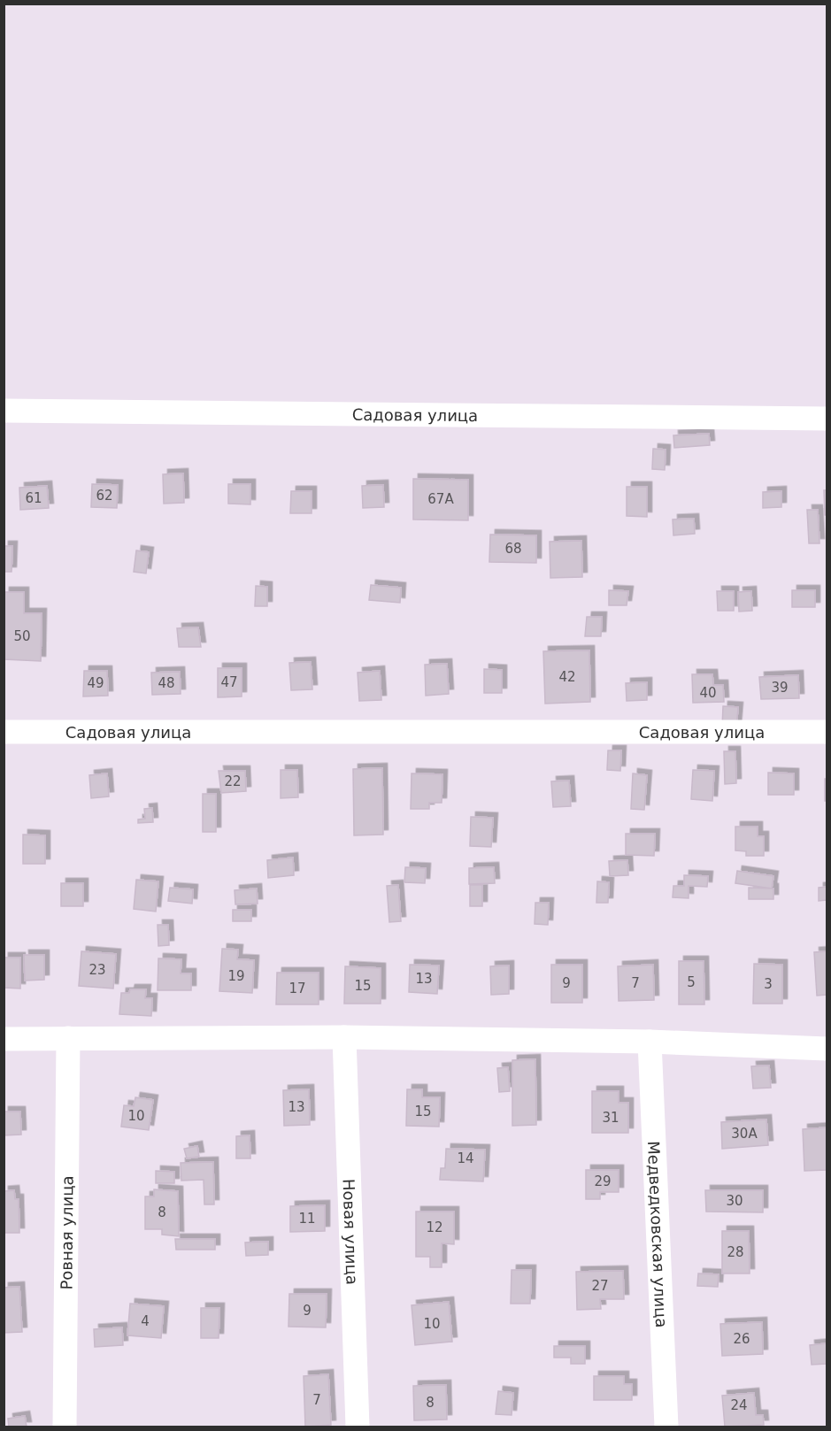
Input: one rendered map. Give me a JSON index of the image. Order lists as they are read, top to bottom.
{
  "streets": {
    "street": [
      "Садовая улица",
      "Новая улица",
      "Ровная улица",
      "Медведковская улица"
    ]
  },
  "house_numbers": [
    "62",
    "61",
    "67А",
    "68",
    "50",
    "42",
    "47",
    "49",
    "48",
    "39",
    "40",
    "22",
    "23",
    "19",
    "13",
    "5",
    "9",
    "7",
    "3",
    "15",
    "17",
    "13",
    "15",
    "10",
    "31",
    "30А",
    "14",
    "29",
    "30",
    "8",
    "11",
    "12",
    "28",
    "27",
    "9",
    "4",
    "10",
    "26",
    "7",
    "8",
    "24"
  ]
}
